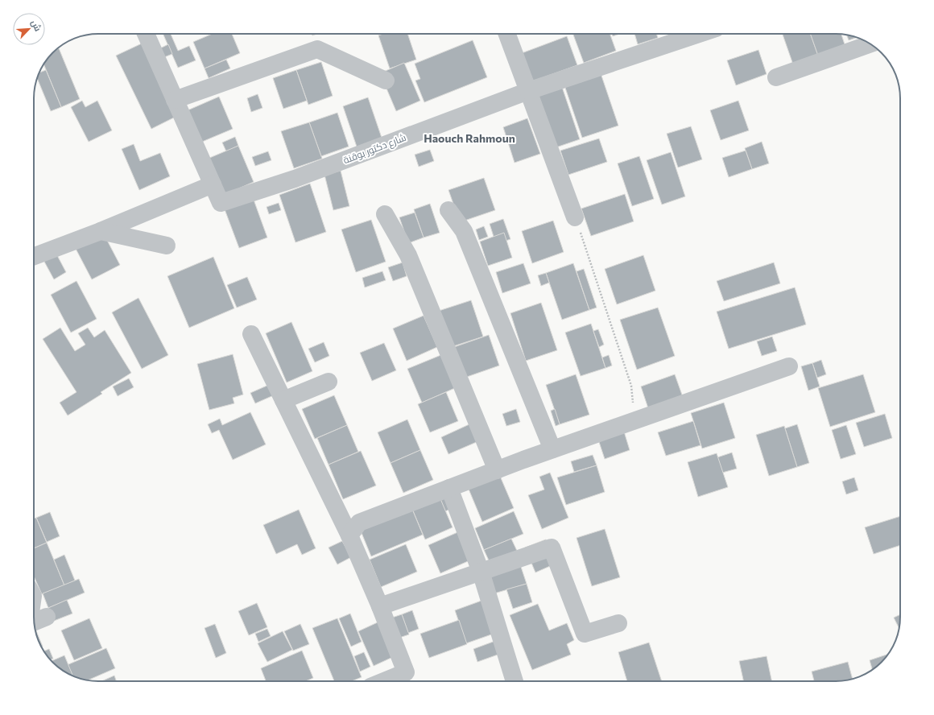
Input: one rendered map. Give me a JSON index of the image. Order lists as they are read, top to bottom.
{
  "streets": {
    "street": ["شارع دكتور بوقنة"]
  },
  "districts": ["Haouch Rahmoun"],
  "north": "top right"
}
